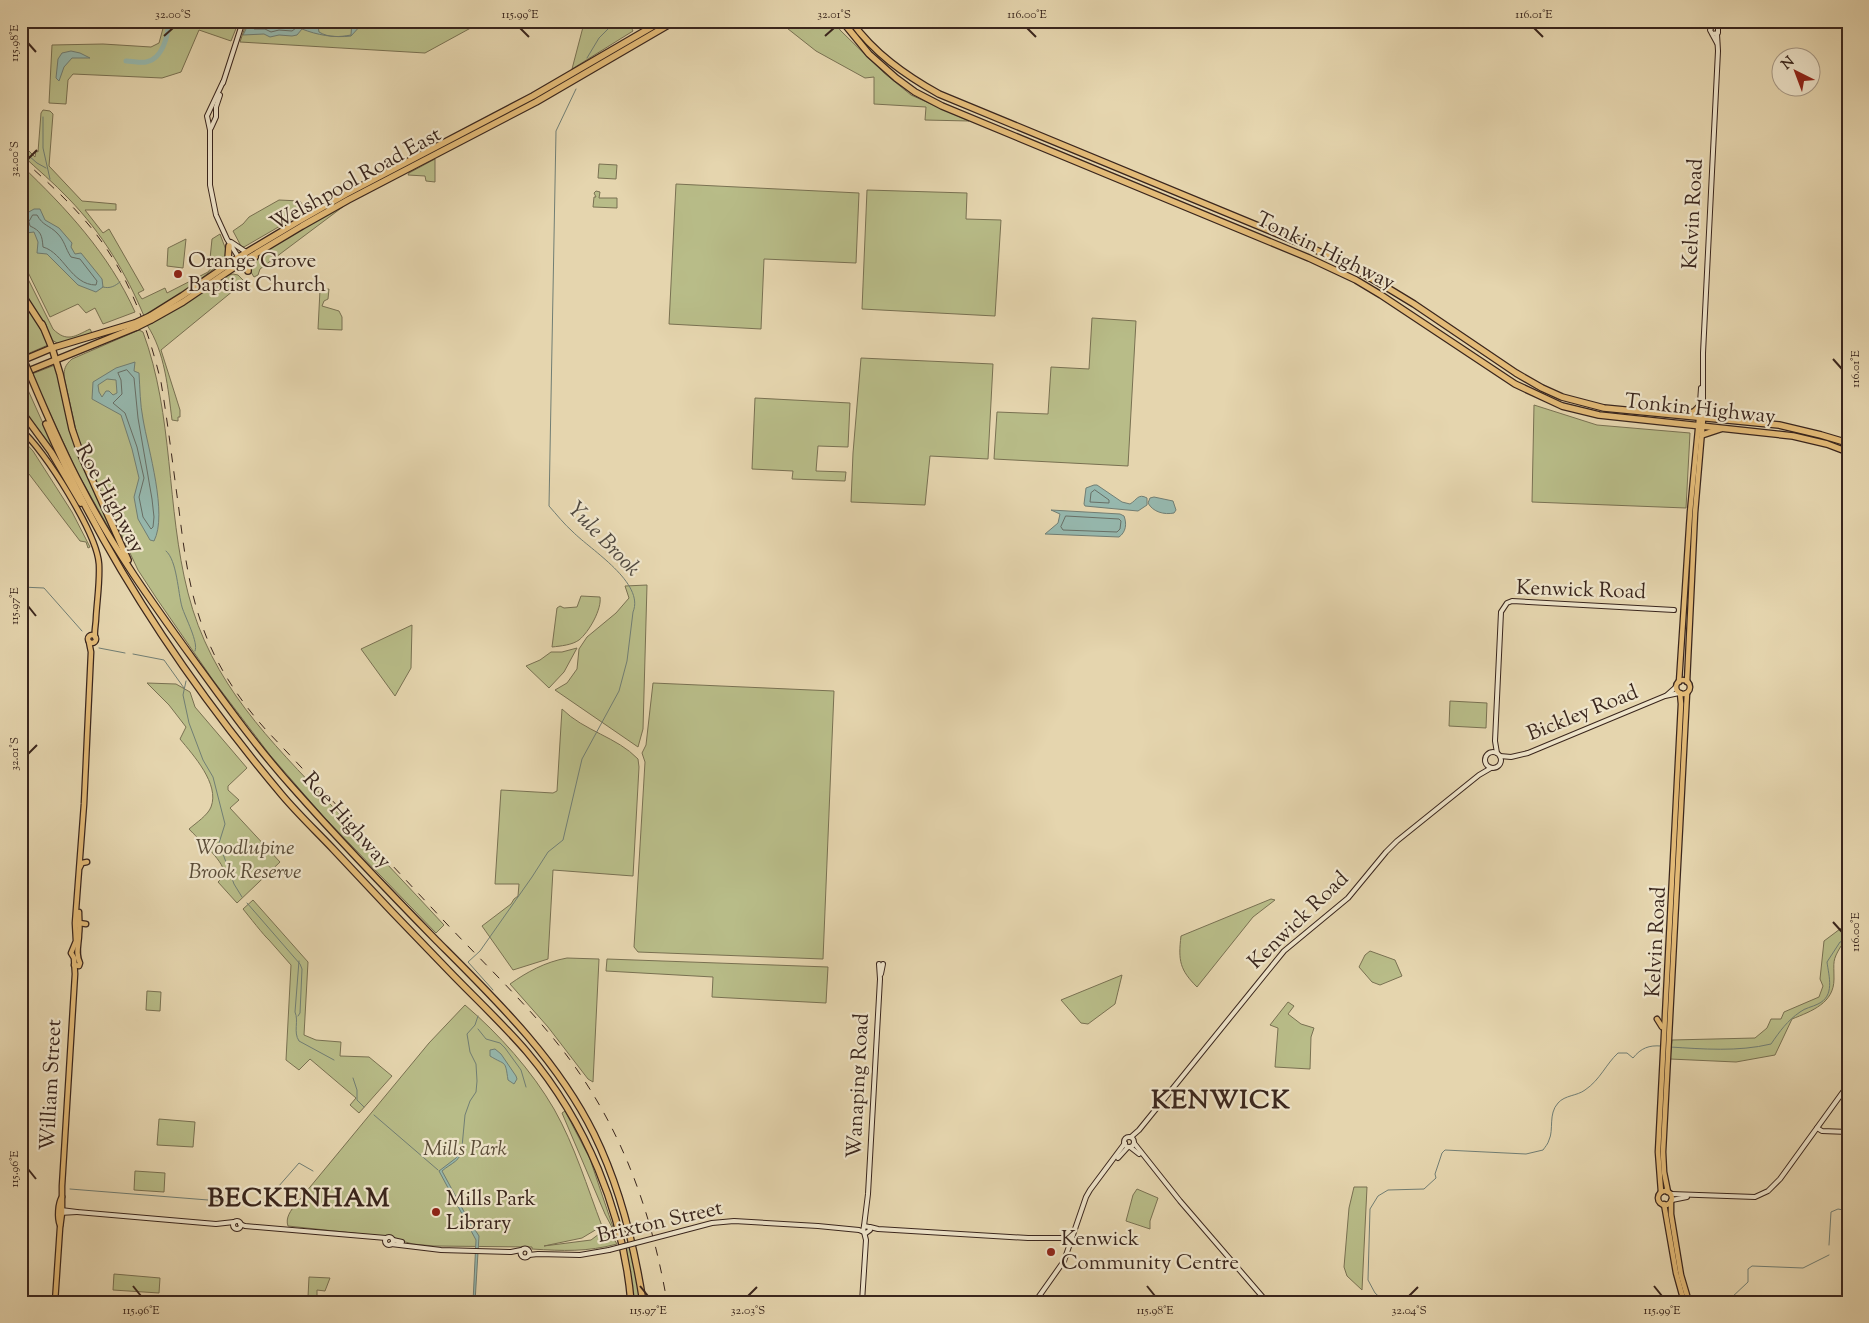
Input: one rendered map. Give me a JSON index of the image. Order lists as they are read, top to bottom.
{
  "streets": {
    "highway": ["Welshpool Road East", "Tonkin Highway", "Roe Highway"],
    "main road": [
      "Kelvin Road",
      "Kenwick Road",
      "Bickley Road",
      "William Street",
      "Wanaping Road",
      "Brixton Street"
    ]
  },
  "crossings": [
    ["Welshpool Road East", "Roe Highway"],
    ["Kelvin Road", "Tonkin Highway"],
    ["Kelvin Road", "Bickley Road"],
    ["Kenwick Road", "Bickley Road"],
    ["William Street", "Brixton Street"],
    ["Wanaping Road", "Brixton Street"]
  ],
  "districts": ["KENWICK", "BECKENHAM"],
  "water": ["Yule Brook"],
  "parks": ["Woodlupine Brook Reserve", "Mills Park"],
  "places": ["Orange Grove Baptist Church", "Mills Park Library", "Kenwick Community Centre"],
  "north": "top left",
  "coordinates": [
    "32.00°S",
    "115.99°E",
    "32.01°S",
    "116.00°E",
    "116.01°E",
    "115.98°E",
    "115.97°E",
    "115.96°E",
    "32.03°S",
    "32.04°S"
  ]
}
